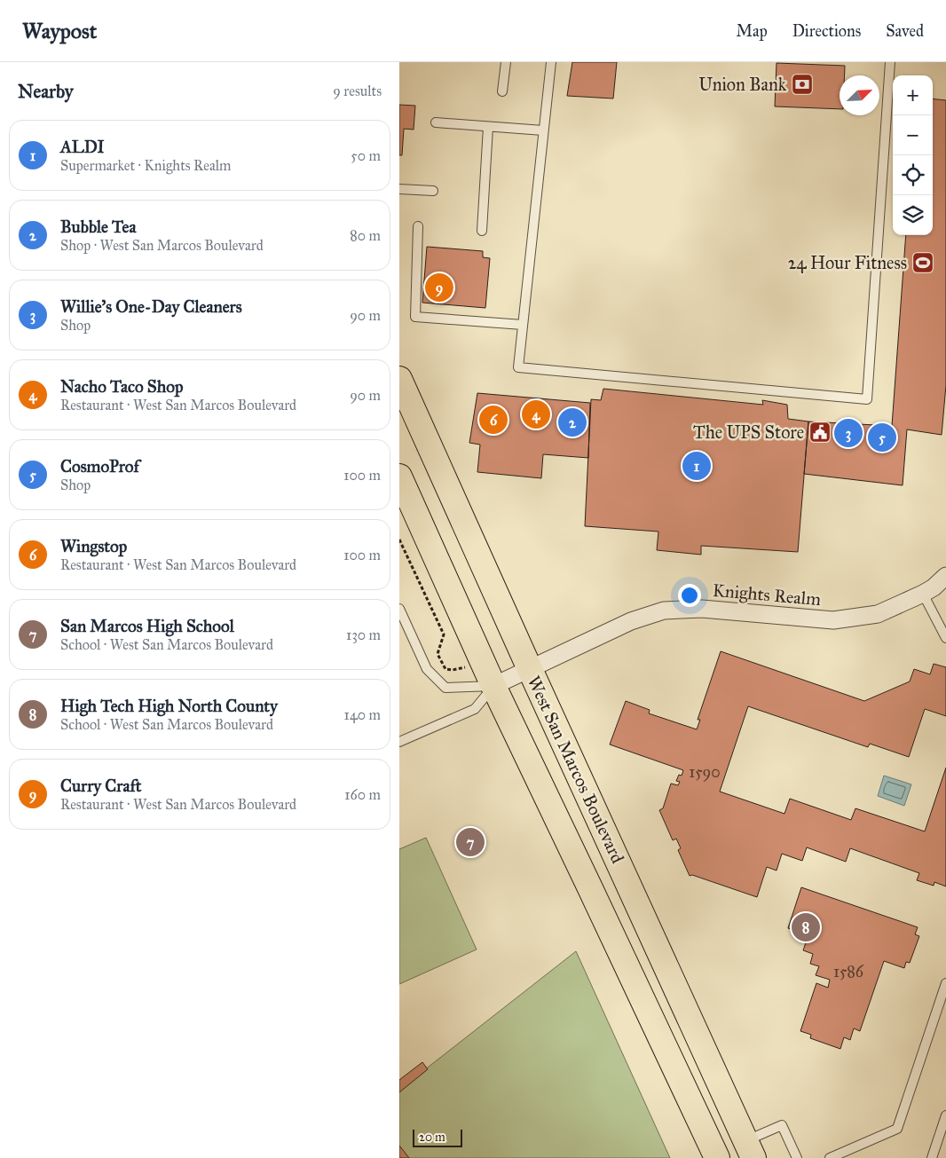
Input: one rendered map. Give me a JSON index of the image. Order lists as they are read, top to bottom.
{
  "streets": {
    "main road": ["West San Marcos Boulevard"],
    "street": ["Knights Realm"]
  },
  "crossings": [
    ["Knights Realm", "West San Marcos Boulevard"]
  ],
  "places": {
    "bank": ["Union Bank"],
    "sports": ["24 Hour Fitness"],
    "public building": ["The UPS Store"]
  },
  "house_numbers": ["1590", "1586"],
  "scale_bar": "20 m",
  "north": "top right",
  "page": {
    "header": "Waypost",
    "nav": ["Map", "Directions", "Saved"],
    "heading": ["Nearby", "9 results"],
    "map_buttons": ["+", "−"],
    "list": [
      {
        "mark": "1",
        "name": "ALDI",
        "note": "Supermarket · Knights Realm",
        "value": "50 m"
      },
      {
        "mark": "2",
        "name": "Bubble Tea",
        "note": "Shop · West San Marcos Boulevard",
        "value": "80 m"
      },
      {
        "mark": "3",
        "name": "Willie's One-Day Cleaners",
        "note": "Shop",
        "value": "90 m"
      },
      {
        "mark": "4",
        "name": "Nacho Taco Shop",
        "note": "Restaurant · West San Marcos Boulevard",
        "value": "90 m"
      },
      {
        "mark": "5",
        "name": "CosmoProf",
        "note": "Shop",
        "value": "100 m"
      },
      {
        "mark": "6",
        "name": "Wingstop",
        "note": "Restaurant · West San Marcos Boulevard",
        "value": "100 m"
      },
      {
        "mark": "7",
        "name": "San Marcos High School",
        "note": "School · West San Marcos Boulevard",
        "value": "130 m"
      },
      {
        "mark": "8",
        "name": "High Tech High North County",
        "note": "School · West San Marcos Boulevard",
        "value": "140 m"
      },
      {
        "mark": "9",
        "name": "Curry Craft",
        "note": "Restaurant · West San Marcos Boulevard",
        "value": "160 m"
      }
    ],
    "pins": [
      "9",
      "4",
      "6",
      "2",
      "3",
      "5",
      "1",
      "7",
      "8"
    ],
    "scale": "20 m"
  }
}
